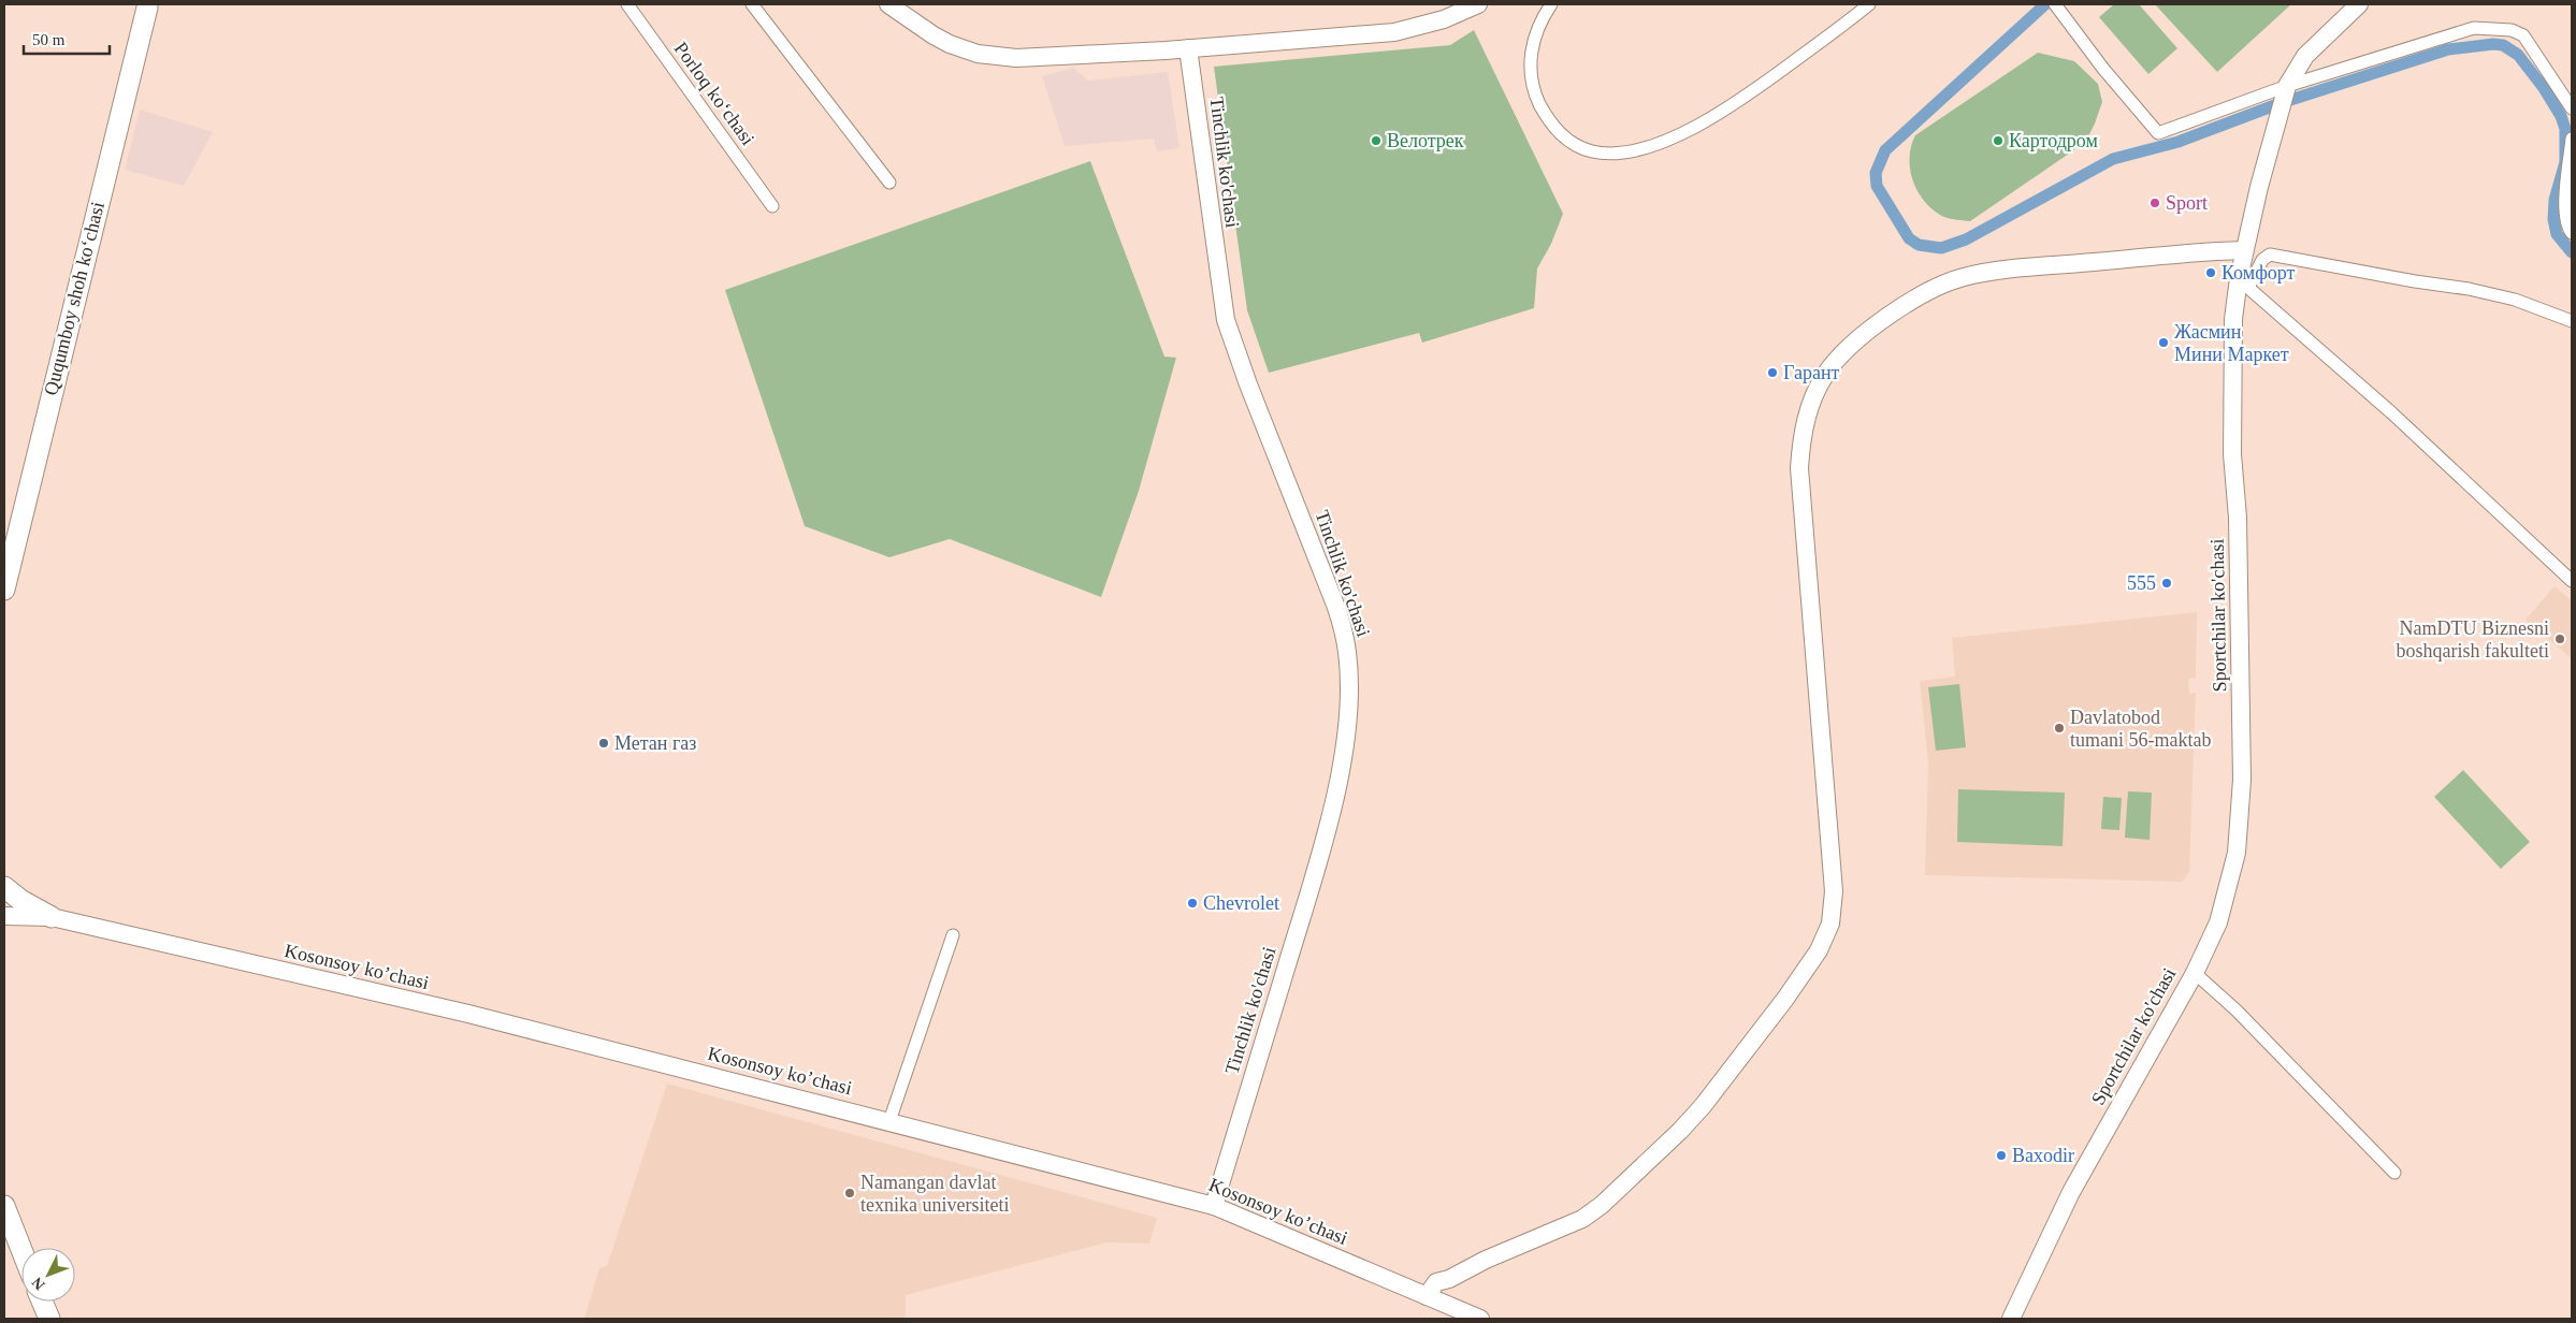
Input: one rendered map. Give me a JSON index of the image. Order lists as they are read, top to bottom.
{
  "streets": {
    "main road": ["Ququmboy shoh koʻchasi"],
    "street": [
      "Porloq koʻchasi",
      "Tinchlik ko'chasi",
      "Sportchilar ko'chasi",
      "Kosonsoy ko’chasi"
    ]
  },
  "crossings": [
    ["Tinchlik ko'chasi", "Kosonsoy ko’chasi"]
  ],
  "places": [
    "Велотрек",
    "Картодром",
    "Sport",
    "Комфорт",
    "Жасмин Мини Маркет",
    "Гарант",
    "555",
    "NamDTU Biznesni boshqarish fakulteti",
    "Davlatobod tumani 56-maktab",
    "Метан газ",
    "Chevrolet",
    "Baxodir",
    "Namangan davlat texnika universiteti"
  ],
  "scale_bar": "50 m",
  "north": "bottom left"
}
